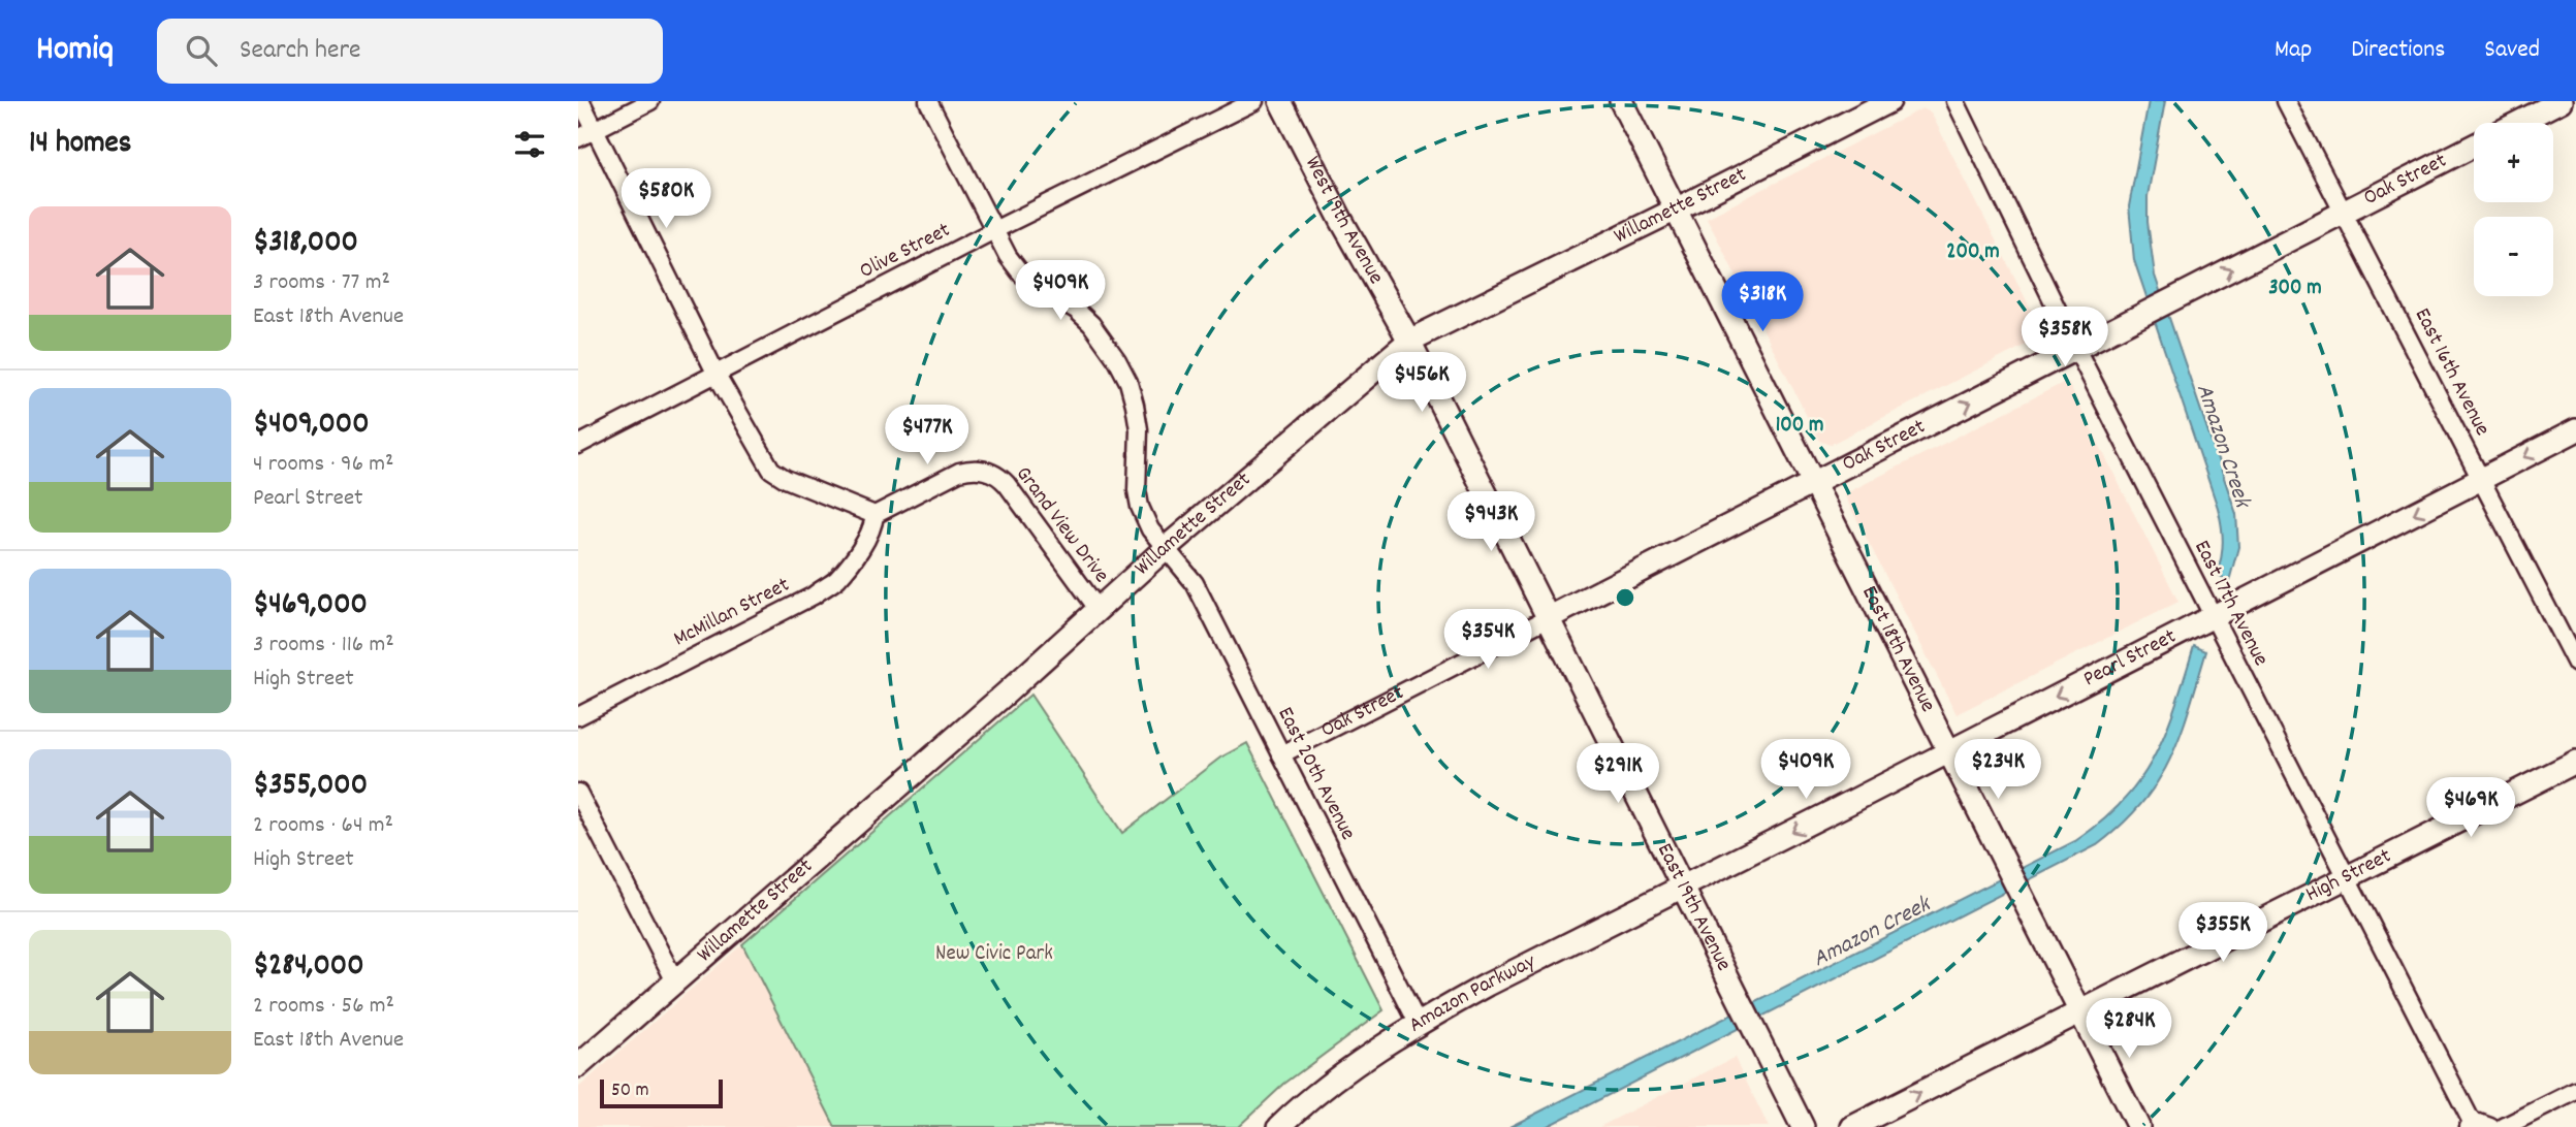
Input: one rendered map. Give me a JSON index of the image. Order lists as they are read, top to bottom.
{
  "streets": {
    "main road": [
      "Oak Street",
      "Willamette Street",
      "West 19th Avenue",
      "East 18th Avenue",
      "Pearl Street",
      "High Street",
      "East 19th Avenue",
      "Amazon Parkway"
    ],
    "street": [
      "Olive Street",
      "East 16th Avenue",
      "Grand View Drive",
      "East 17th Avenue",
      "McMillan Street",
      "East 20th Avenue"
    ]
  },
  "crossings": [
    ["Oak Street", "East 16th Avenue"],
    ["Oak Street", "East 17th Avenue"],
    ["Oak Street", "East 18th Avenue"],
    ["Oak Street", "East 20th Avenue"],
    ["Oak Street", "East 19th Avenue"],
    ["Willamette Street", "West 19th Avenue"],
    ["Willamette Street", "Grand View Drive"],
    ["Willamette Street", "East 18th Avenue"],
    ["Willamette Street", "East 20th Avenue"],
    ["Willamette Street", "East 19th Avenue"],
    ["West 19th Avenue", "East 19th Avenue"],
    ["Olive Street", "East 20th Avenue"],
    ["East 16th Avenue", "Pearl Street"],
    ["Grand View Drive", "McMillan Street"],
    ["East 17th Avenue", "Pearl Street"],
    ["East 17th Avenue", "High Street"],
    ["East 18th Avenue", "Pearl Street"],
    ["East 18th Avenue", "High Street"],
    ["Pearl Street", "East 19th Avenue"],
    ["Pearl Street", "Amazon Parkway"],
    ["East 20th Avenue", "Amazon Parkway"],
    ["East 19th Avenue", "Amazon Parkway"]
  ],
  "one_way": ["Oak Street", "Pearl Street"],
  "water": ["Amazon Creek"],
  "parks": ["New Civic Park"],
  "scale_bar": "50 m",
  "page": {
    "header": "Homiq",
    "search": "Search here",
    "nav": ["Map", "Directions", "Saved"],
    "heading": "14 homes",
    "map_buttons": ["+", "−"],
    "price": [
      "$580K",
      "$409K",
      "$318K",
      "$358K",
      "$456K",
      "$477K",
      "$943K",
      "$354K",
      "$409K",
      "$234K",
      "$291K",
      "$469K",
      "$355K",
      "$284K"
    ],
    "list": [
      {
        "name": "$318,000",
        "note": "3 rooms · 77 m² · East 18th Avenue"
      },
      {
        "name": "$409,000",
        "note": "4 rooms · 96 m² · Pearl Street"
      },
      {
        "name": "$469,000",
        "note": "3 rooms · 116 m² · High Street"
      },
      {
        "name": "$355,000",
        "note": "2 rooms · 64 m² · High Street"
      },
      {
        "name": "$284,000",
        "note": "2 rooms · 56 m² · East 18th Avenue"
      }
    ],
    "scale": "50 m"
  },
  "rings": ["200 m", "300 m", "100 m"]
}
